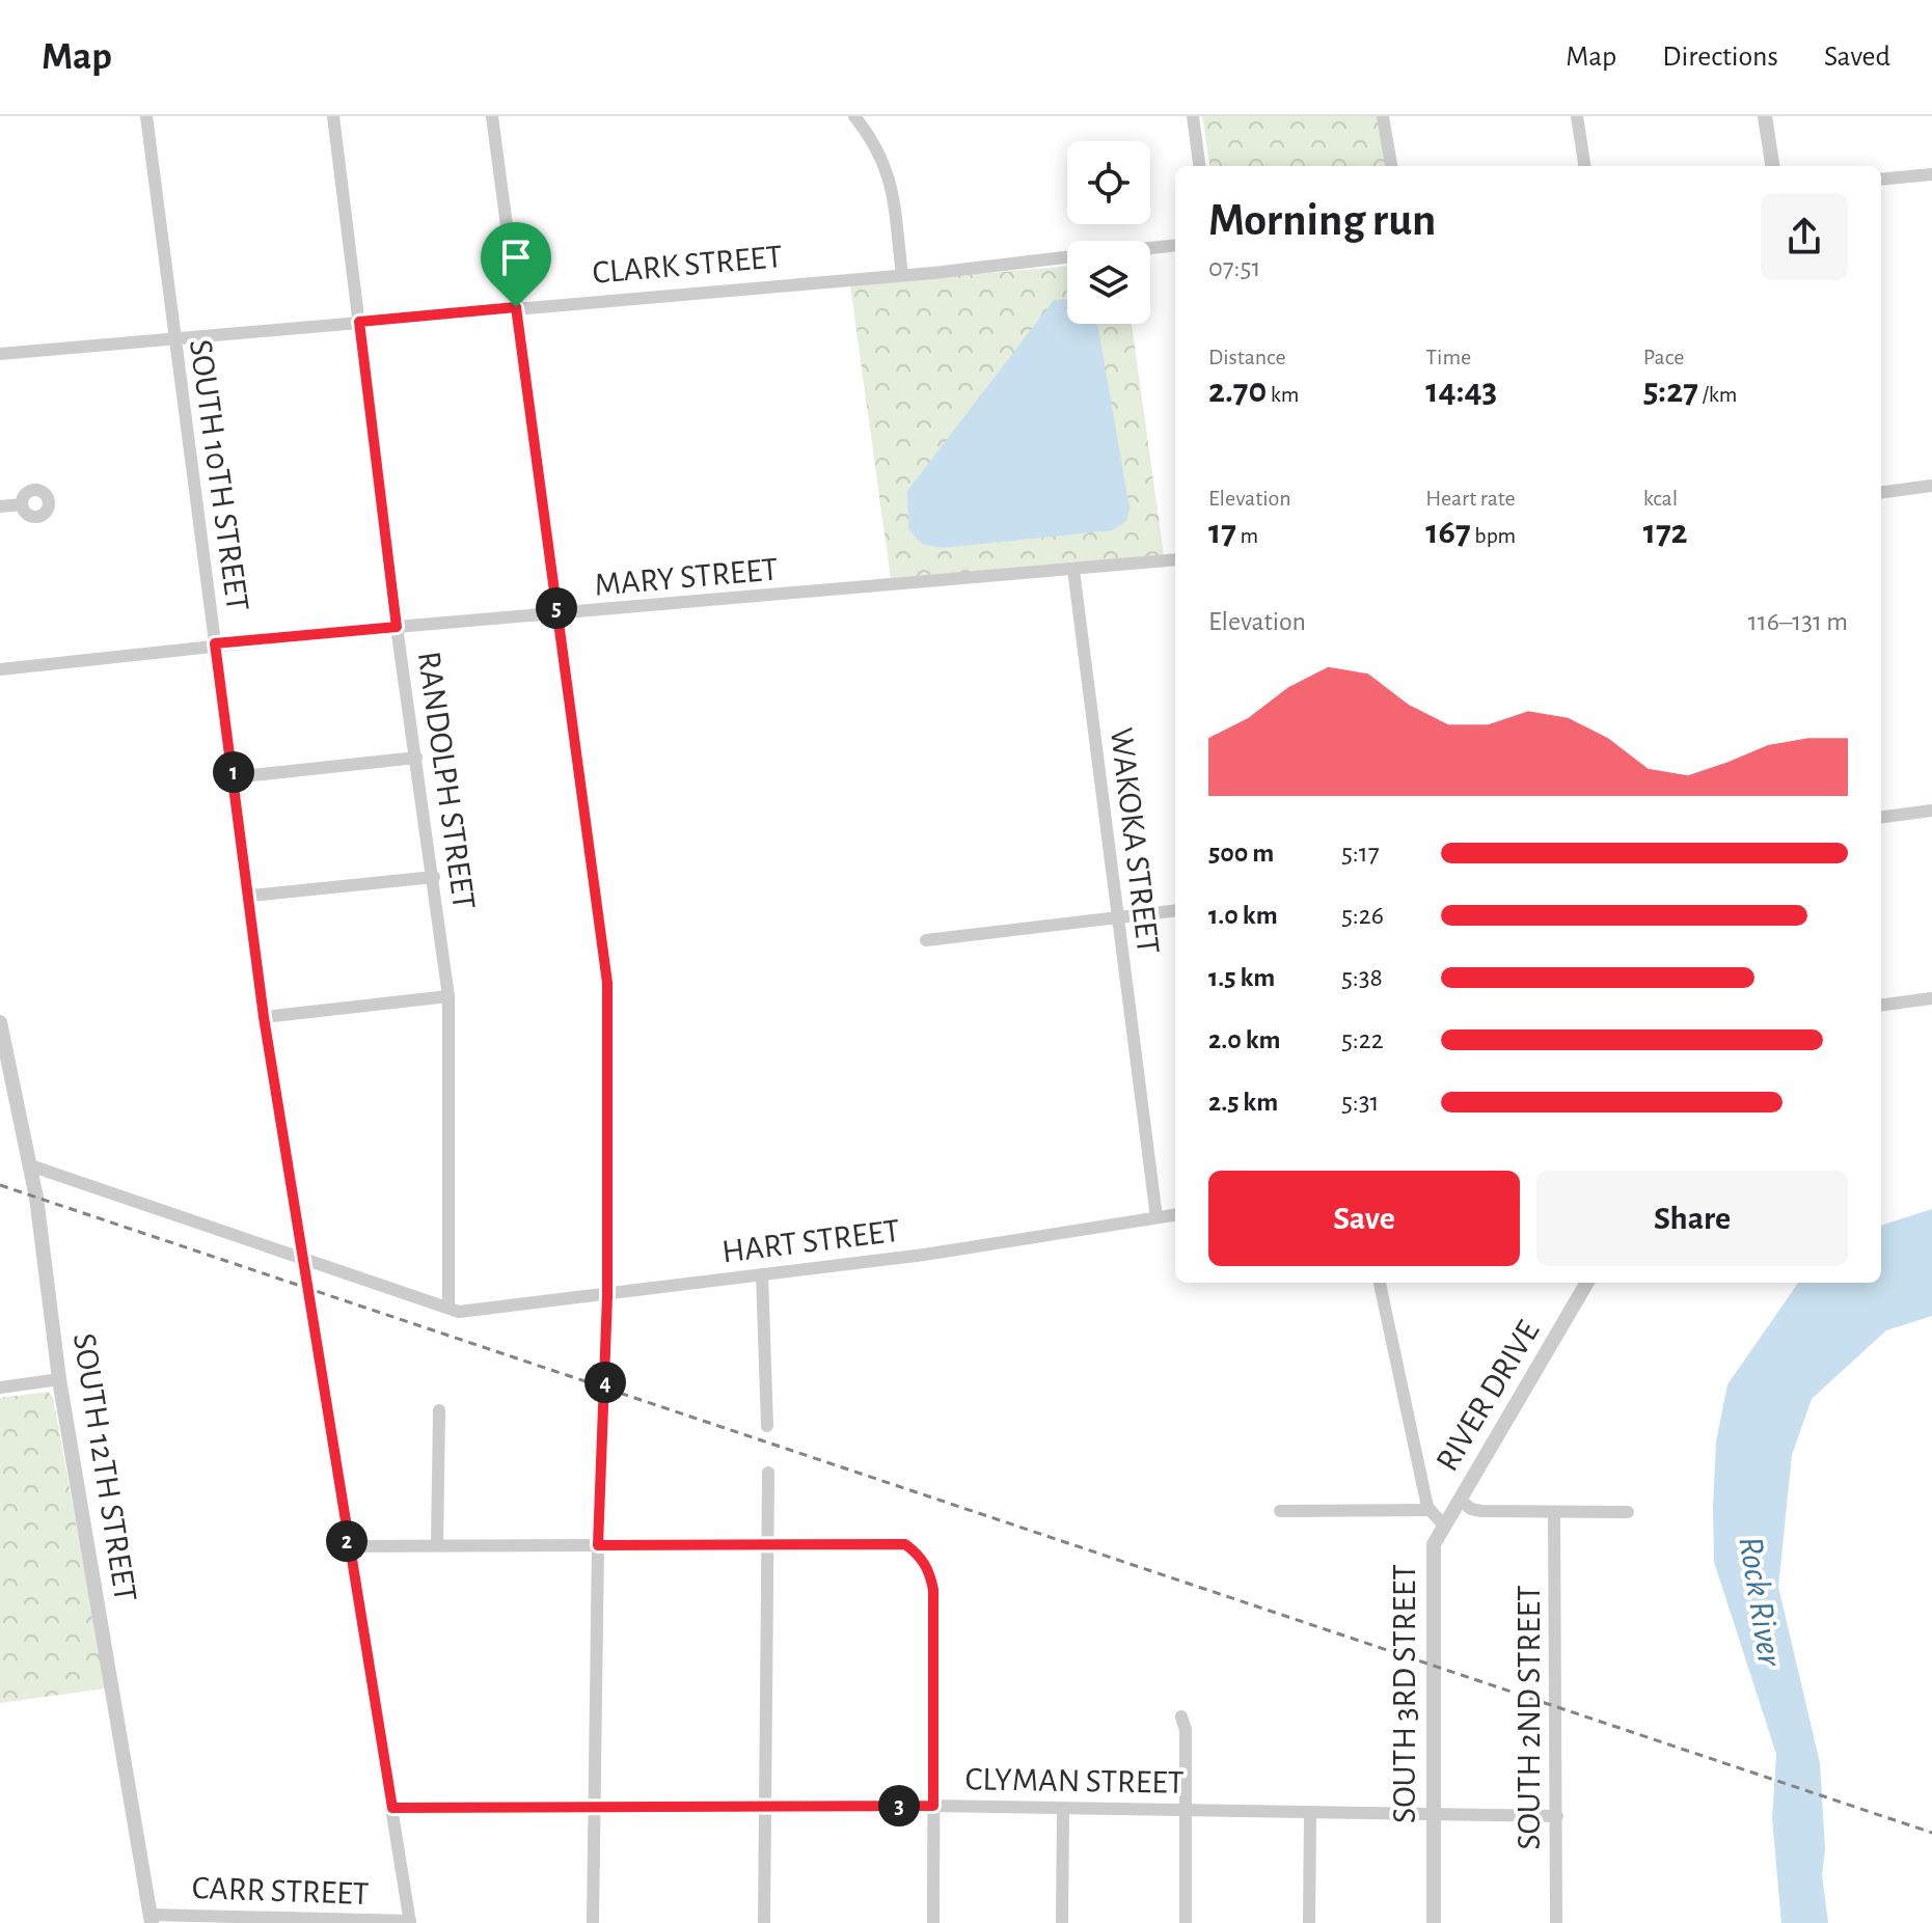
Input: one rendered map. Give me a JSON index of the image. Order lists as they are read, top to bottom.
{
  "streets": {
    "street": [
      "CLARK STREET",
      "SOUTH 10TH STREET",
      "MARY STREET",
      "RANDOLPH STREET",
      "WAKOKA STREET",
      "HART STREET",
      "RIVER DRIVE",
      "SOUTH 12TH STREET",
      "SOUTH 3RD STREET",
      "SOUTH 2ND STREET",
      "CLYMAN STREET",
      "CARR STREET"
    ]
  },
  "crossings": [
    ["CLARK STREET", "SOUTH 10TH STREET"],
    ["CLARK STREET", "RANDOLPH STREET"],
    ["SOUTH 10TH STREET", "MARY STREET"],
    ["SOUTH 10TH STREET", "HART STREET"],
    ["SOUTH 10TH STREET", "CLYMAN STREET"],
    ["SOUTH 10TH STREET", "CARR STREET"],
    ["MARY STREET", "RANDOLPH STREET"],
    ["MARY STREET", "WAKOKA STREET"],
    ["RANDOLPH STREET", "HART STREET"],
    ["WAKOKA STREET", "HART STREET"],
    ["HART STREET", "SOUTH 12TH STREET"],
    ["RIVER DRIVE", "SOUTH 3RD STREET"],
    ["SOUTH 12TH STREET", "CARR STREET"],
    ["SOUTH 3RD STREET", "CLYMAN STREET"],
    ["SOUTH 2ND STREET", "CLYMAN STREET"]
  ],
  "water": ["Rock River"],
  "page": {
    "header": "Map",
    "nav": ["Map", "Directions", "Saved"],
    "heading": ["Morning run", "07:51"],
    "stats": [
      ["Distance", "2.70 km"],
      ["Time", "14:43"],
      ["Pace", "5:27 /km"],
      ["Elevation", "17 m"],
      ["Heart rate", "167 bpm"],
      ["kcal", "172"]
    ],
    "pins": [
      "5",
      "1",
      "4",
      "2",
      "3"
    ],
    "chart": ["Elevation", "116–131 m"],
    "list": [
      {
        "name": "500 m",
        "note": "5:17"
      },
      {
        "name": "1.0 km",
        "note": "5:26"
      },
      {
        "name": "1.5 km",
        "note": "5:38"
      },
      {
        "name": "2.0 km",
        "note": "5:22"
      },
      {
        "name": "2.5 km",
        "note": "5:31"
      }
    ],
    "buttons": ["Save", "Share"]
  }
}
